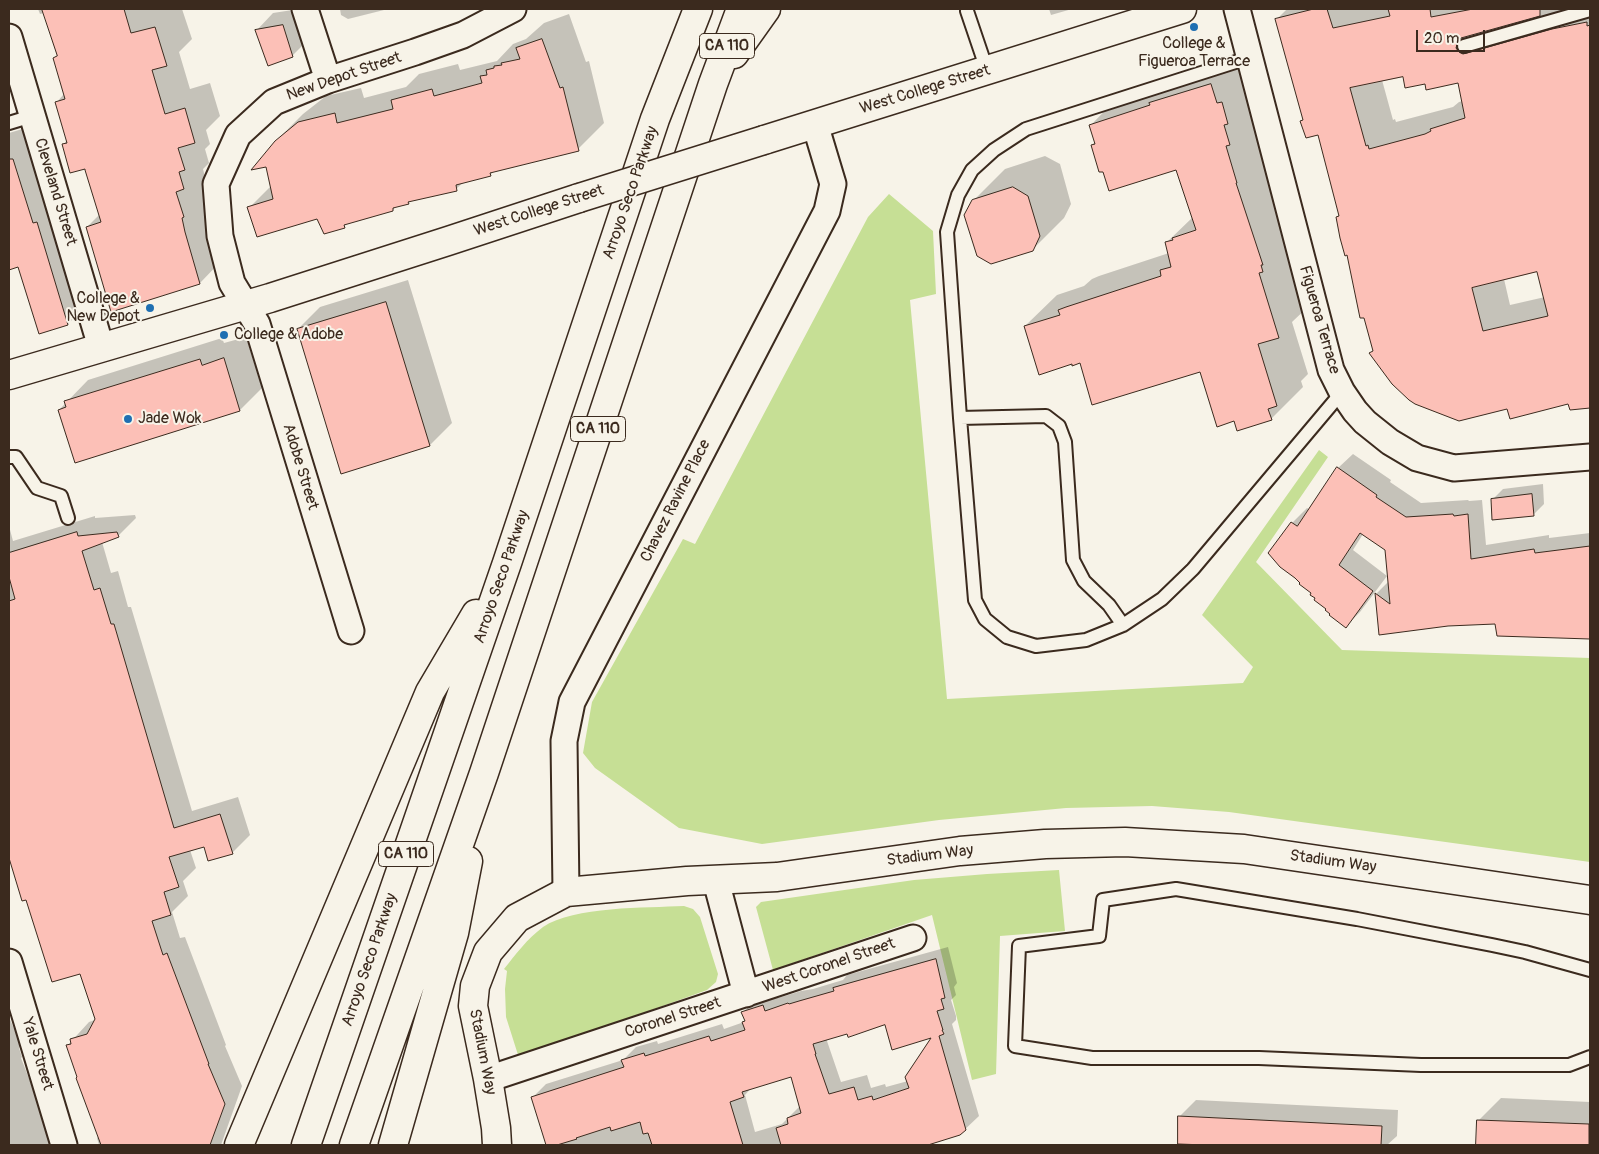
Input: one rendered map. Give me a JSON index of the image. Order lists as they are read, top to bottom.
{
  "streets": {
    "main road": [
      "CA 110",
      "West College Street",
      "Arroyo Seco Parkway",
      "Stadium Way"
    ],
    "street": [
      "New Depot Street",
      "Cleveland Street",
      "Figueroa Terrace",
      "Adobe Street",
      "Chavez Ravine Place",
      "West Coronel Street",
      "Coronel Street",
      "Yale Street"
    ]
  },
  "crossings": [
    ["New Depot Street", "West College Street"],
    ["New Depot Street", "Adobe Street"],
    ["West College Street", "Cleveland Street"],
    ["West College Street", "Adobe Street"],
    ["West College Street", "Chavez Ravine Place"],
    ["Chavez Ravine Place", "Stadium Way"],
    ["Stadium Way", "Coronel Street"],
    ["West Coronel Street", "Coronel Street"]
  ],
  "places": [
    "College & Figueroa Terrace",
    "College & New Depot",
    "College & Adobe",
    "Jade Wok"
  ],
  "scale_bar": "20 m"
}
